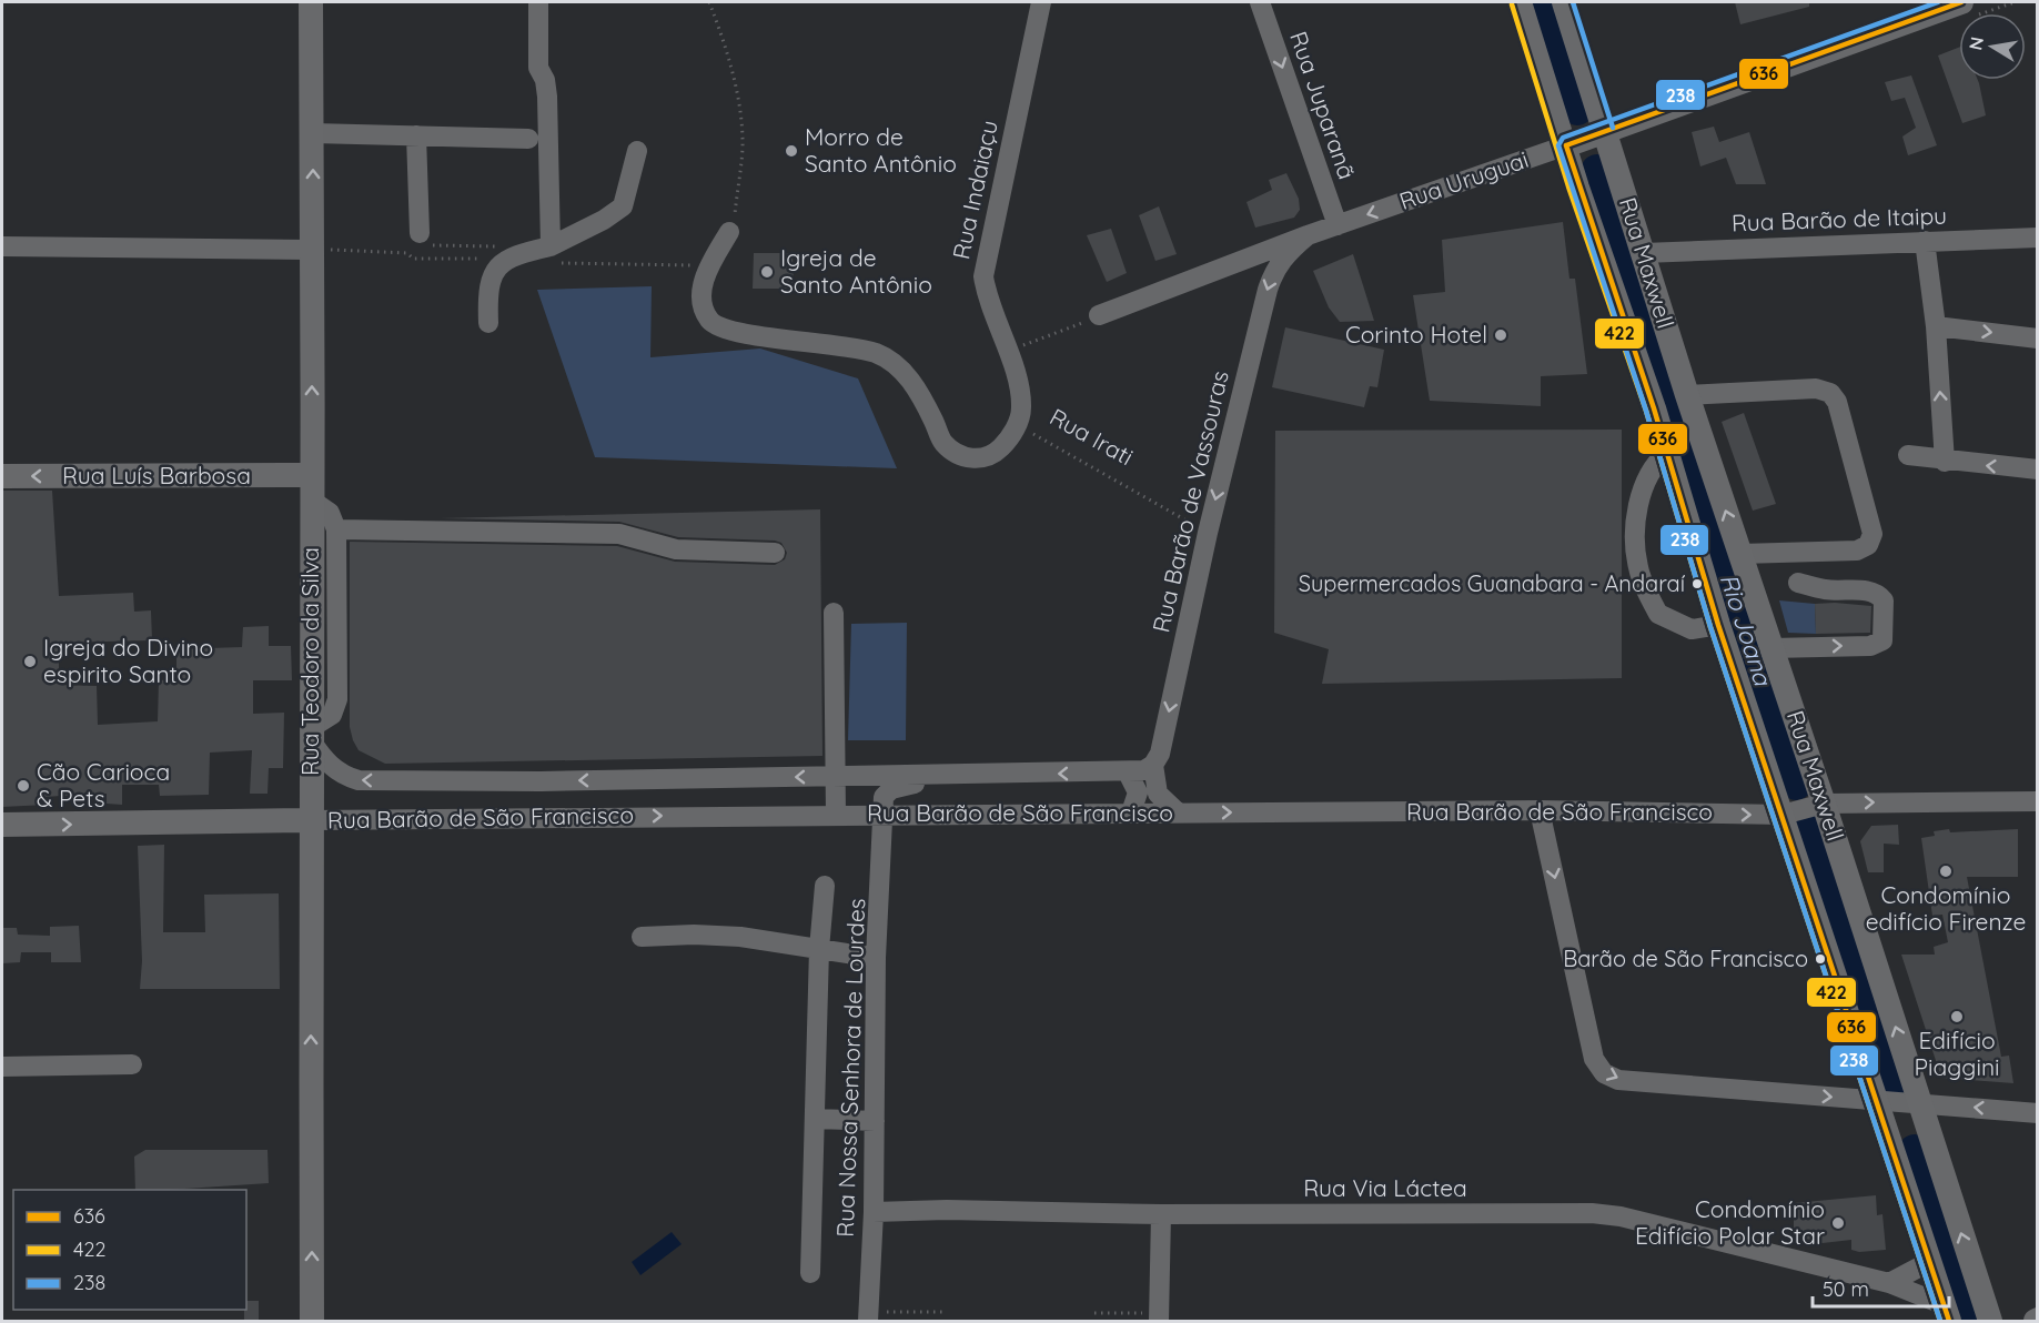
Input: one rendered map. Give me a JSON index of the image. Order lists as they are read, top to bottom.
{
  "streets": {
    "main road": [
      "Rua Uruguai",
      "Rua Maxwell",
      "Rua Luís Barbosa",
      "Rua Teodoro da Silva",
      "Rua Barão de São Francisco"
    ],
    "street": [
      "Rua Juparanã",
      "Rua Indaiaçu",
      "Rua Barão de Itaipu",
      "Rua Irati",
      "Rua Barão de Vassouras",
      "Rua Nossa Senhora de Lourdes",
      "Rua Via Láctea"
    ]
  },
  "crossings": [
    ["Rua Juparanã", "Rua Uruguai"],
    ["Rua Uruguai", "Rua Maxwell"],
    ["Rua Uruguai", "Rua Barão de Vassouras"],
    ["Rua Indaiaçu", "Rua Irati"],
    ["Rua Barão de Itaipu", "Rua Maxwell"],
    ["Rua Maxwell", "Rua Barão de São Francisco"],
    ["Rua Maxwell", "Rua Via Láctea"],
    ["Rua Irati", "Rua Barão de Vassouras"],
    ["Rua Luís Barbosa", "Rua Teodoro da Silva"],
    ["Rua Teodoro da Silva", "Rua Barão de São Francisco"],
    ["Rua Barão de São Francisco", "Rua Nossa Senhora de Lourdes"],
    ["Rua Nossa Senhora de Lourdes", "Rua Via Láctea"]
  ],
  "one_way": [
    "Rua Juparanã",
    "Rua Luís Barbosa",
    "Rua Barão de Vassouras",
    "Rua Teodoro da Silva"
  ],
  "water": ["Rio Joana"],
  "places": [
    "Morro de Santo Antônio",
    "Igreja de Santo Antônio",
    "Corinto Hotel",
    "Supermercados Guanabara - Andaraí",
    "Igreja do Divino espirito Santo",
    "Cão Carioca & Pets",
    "Condomínio edifício Firenze",
    "Barão de São Francisco",
    "Edifício Piaggini",
    "Condomínio Edifício Polar Star"
  ],
  "lines": ["transit line 636", "transit line 238", "transit line 422"],
  "legend": ["636", "422", "238"],
  "scale_bar": "50 m",
  "north": "left"
}
